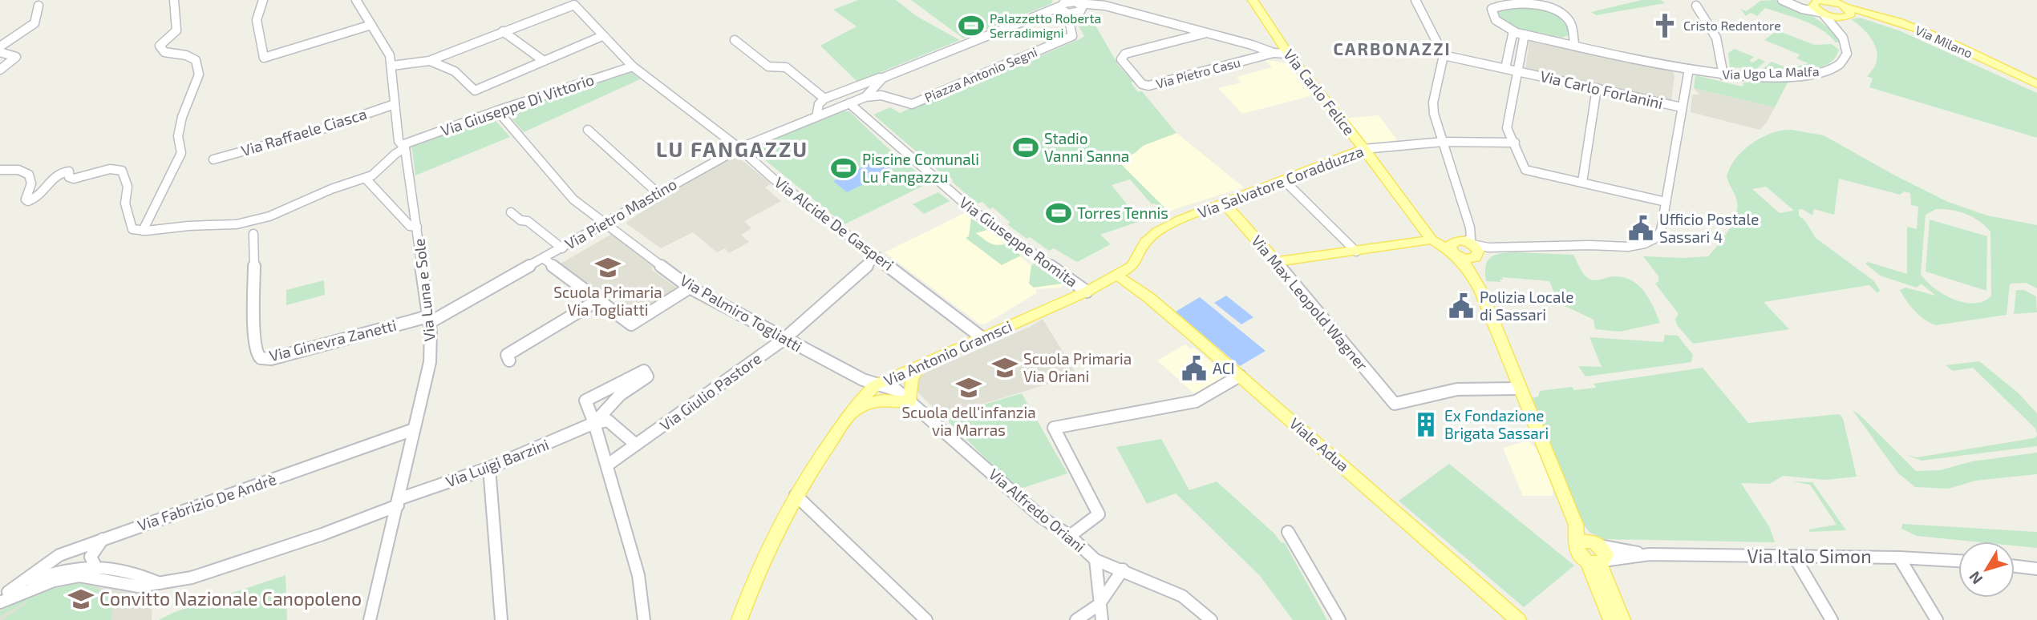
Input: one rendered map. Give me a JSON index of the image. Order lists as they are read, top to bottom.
{
  "streets": {
    "main road": [
      "Via Milano",
      "Via Carlo Felice",
      "Via Salvatore Coradduzza",
      "Via Max Leopold Wagner",
      "Via Antonio Gramsci",
      "Viale Adua"
    ],
    "street": [
      "Via Pietro Casu",
      "Via Ugo La Malfa",
      "Piazza Antonio Segni",
      "Via Carlo Forlanini",
      "Via Giuseppe Di Vittorio",
      "Via Raffaele Ciasca",
      "Via Pietro Mastino",
      "Via Alcide De Gasperi",
      "Via Giuseppe Romita",
      "Via Luna e Sole",
      "Via Palmiro Togliatti",
      "Via Ginevra Zanetti",
      "Via Giulio Pastore",
      "Via Luigi Barzini",
      "Via Fabrizio De Andrè",
      "Via Alfredo Oriani",
      "Via Italo Simon"
    ]
  },
  "crossings": [
    ["Piazza Antonio Segni", "Via Pietro Mastino"],
    ["Piazza Antonio Segni", "Via Giuseppe Romita"],
    ["Via Carlo Forlanini", "Via Carlo Felice"],
    ["Via Carlo Felice", "Via Salvatore Coradduzza"],
    ["Via Carlo Felice", "Via Max Leopold Wagner"],
    ["Via Carlo Felice", "Via Italo Simon"],
    ["Via Giuseppe Di Vittorio", "Via Alcide De Gasperi"],
    ["Via Giuseppe Di Vittorio", "Via Luna e Sole"],
    ["Via Giuseppe Di Vittorio", "Via Palmiro Togliatti"],
    ["Via Raffaele Ciasca", "Via Luna e Sole"],
    ["Via Salvatore Coradduzza", "Via Max Leopold Wagner"],
    ["Via Salvatore Coradduzza", "Via Antonio Gramsci"],
    ["Via Salvatore Coradduzza", "Viale Adua"],
    ["Via Pietro Mastino", "Via Alcide De Gasperi"],
    ["Via Pietro Mastino", "Via Giuseppe Romita"],
    ["Via Pietro Mastino", "Via Luna e Sole"],
    ["Via Pietro Mastino", "Via Palmiro Togliatti"],
    ["Via Pietro Mastino", "Via Ginevra Zanetti"],
    ["Via Alcide De Gasperi", "Via Antonio Gramsci"],
    ["Via Alcide De Gasperi", "Via Giulio Pastore"],
    ["Via Giuseppe Romita", "Via Antonio Gramsci"],
    ["Via Luna e Sole", "Via Ginevra Zanetti"],
    ["Via Luna e Sole", "Via Luigi Barzini"],
    ["Via Luna e Sole", "Via Fabrizio De Andrè"],
    ["Via Palmiro Togliatti", "Via Antonio Gramsci"],
    ["Via Palmiro Togliatti", "Via Giulio Pastore"],
    ["Via Palmiro Togliatti", "Via Alfredo Oriani"],
    ["Via Antonio Gramsci", "Viale Adua"],
    ["Via Antonio Gramsci", "Via Alfredo Oriani"]
  ],
  "districts": ["CARBONAZZI", "LU FANGAZZU"],
  "places": {
    "sports": [
      "Palazzetto Roberta Serradimigni",
      "Stadio Vanni Sanna",
      "Piscine Comunali Lu Fangazzu",
      "Torres Tennis"
    ],
    "church": ["Cristo Redentore"],
    "public building": ["Ufficio Postale Sassari 4", "Polizia Locale di Sassari", "ACI"],
    "school or university": [
      "Scuola Primaria Via Togliatti",
      "Scuola Primaria Via Oriani",
      "Scuola dell'infanzia via Marras",
      "Convitto Nazionale Canopoleno"
    ],
    "building": ["Ex Fondazione Brigata Sassari"]
  },
  "north": "bottom left"
}
